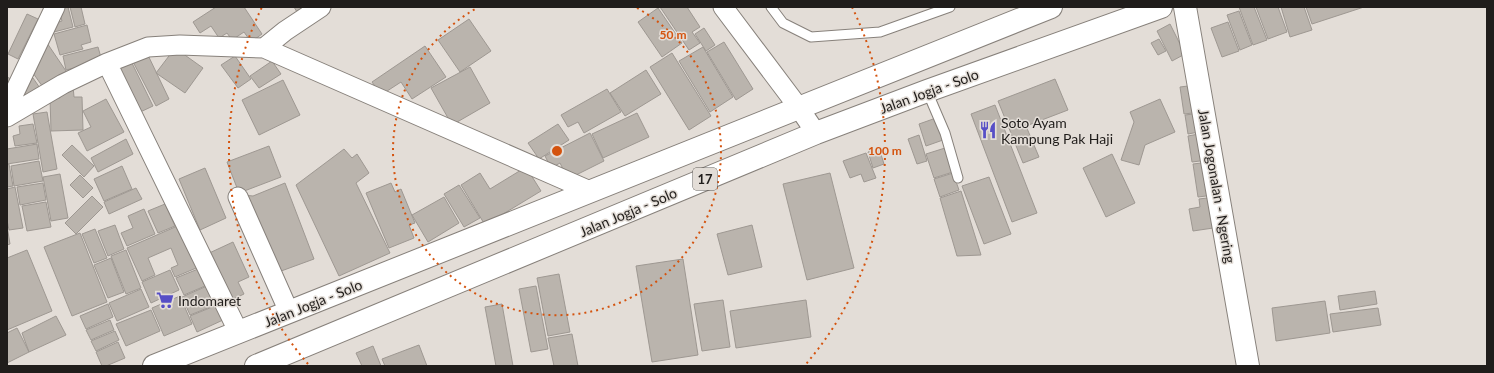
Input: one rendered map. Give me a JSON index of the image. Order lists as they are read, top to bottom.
{
  "streets": {
    "main road": ["Jalan Jogja - Solo", "17", "Jalan Jogonalan - Ngering"]
  },
  "places": {
    "restaurant": ["Soto Ayam Kampung Pak Haji"],
    "supermarket": ["Indomaret"]
  },
  "rings": ["50 m", "100 m"]
}
